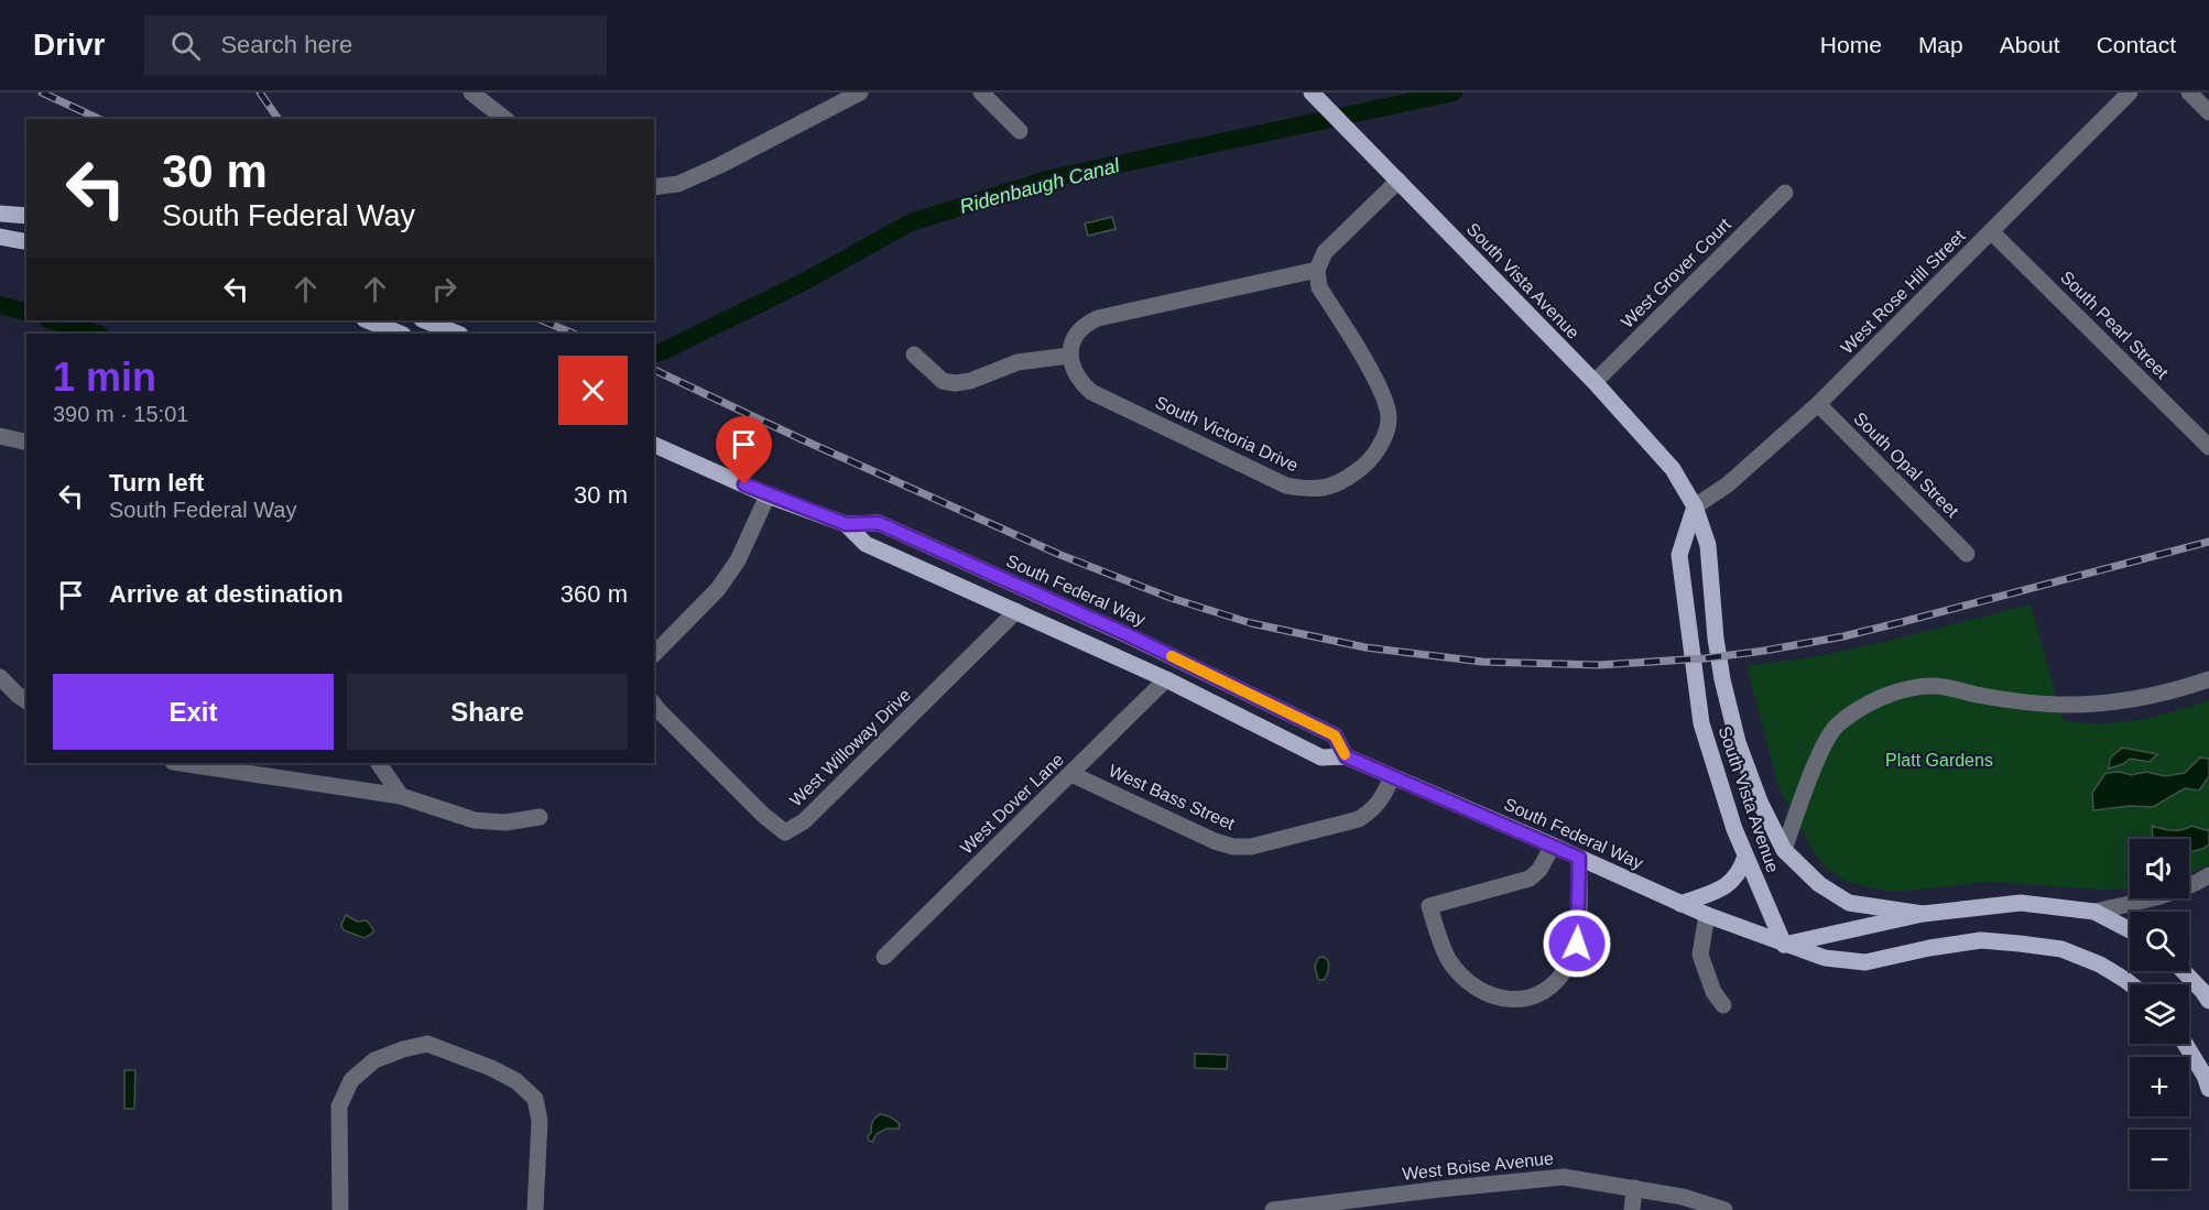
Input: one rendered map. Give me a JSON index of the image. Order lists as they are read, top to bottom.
{
  "streets": {
    "main road": ["South Vista Avenue", "South Federal Way"],
    "street": [
      "West Grover Court",
      "West Rose Hill Street",
      "South Pearl Street",
      "South Victoria Drive",
      "South Opal Street",
      "West Willoway Drive",
      "West Bass Street",
      "West Dover Lane",
      "West Boise Avenue"
    ]
  },
  "crossings": [
    ["West Grover Court", "South Vista Avenue"],
    ["South Vista Avenue", "West Rose Hill Street"],
    ["South Vista Avenue", "South Federal Way"],
    ["West Rose Hill Street", "South Pearl Street"],
    ["West Rose Hill Street", "South Opal Street"],
    ["South Federal Way", "West Willoway Drive"],
    ["South Federal Way", "West Bass Street"],
    ["South Federal Way", "West Dover Lane"],
    ["West Bass Street", "West Dover Lane"]
  ],
  "water": ["Ridenbaugh Canal"],
  "parks": ["Platt Gardens"],
  "page": {
    "header": "Drivr",
    "search": "Search here",
    "nav": [
      "Home",
      "Map",
      "About",
      "Contact"
    ],
    "turn": ["30 m", "South Federal Way"],
    "heading": ["1 min", "390 m · 15:01"],
    "list": [
      {
        "name": "Turn left",
        "note": "South Federal Way",
        "value": "30 m"
      },
      {
        "name": "Arrive at destination",
        "value": "360 m"
      }
    ],
    "buttons": ["Exit", "Share"],
    "map_buttons": ["+", "−"]
  }
}
